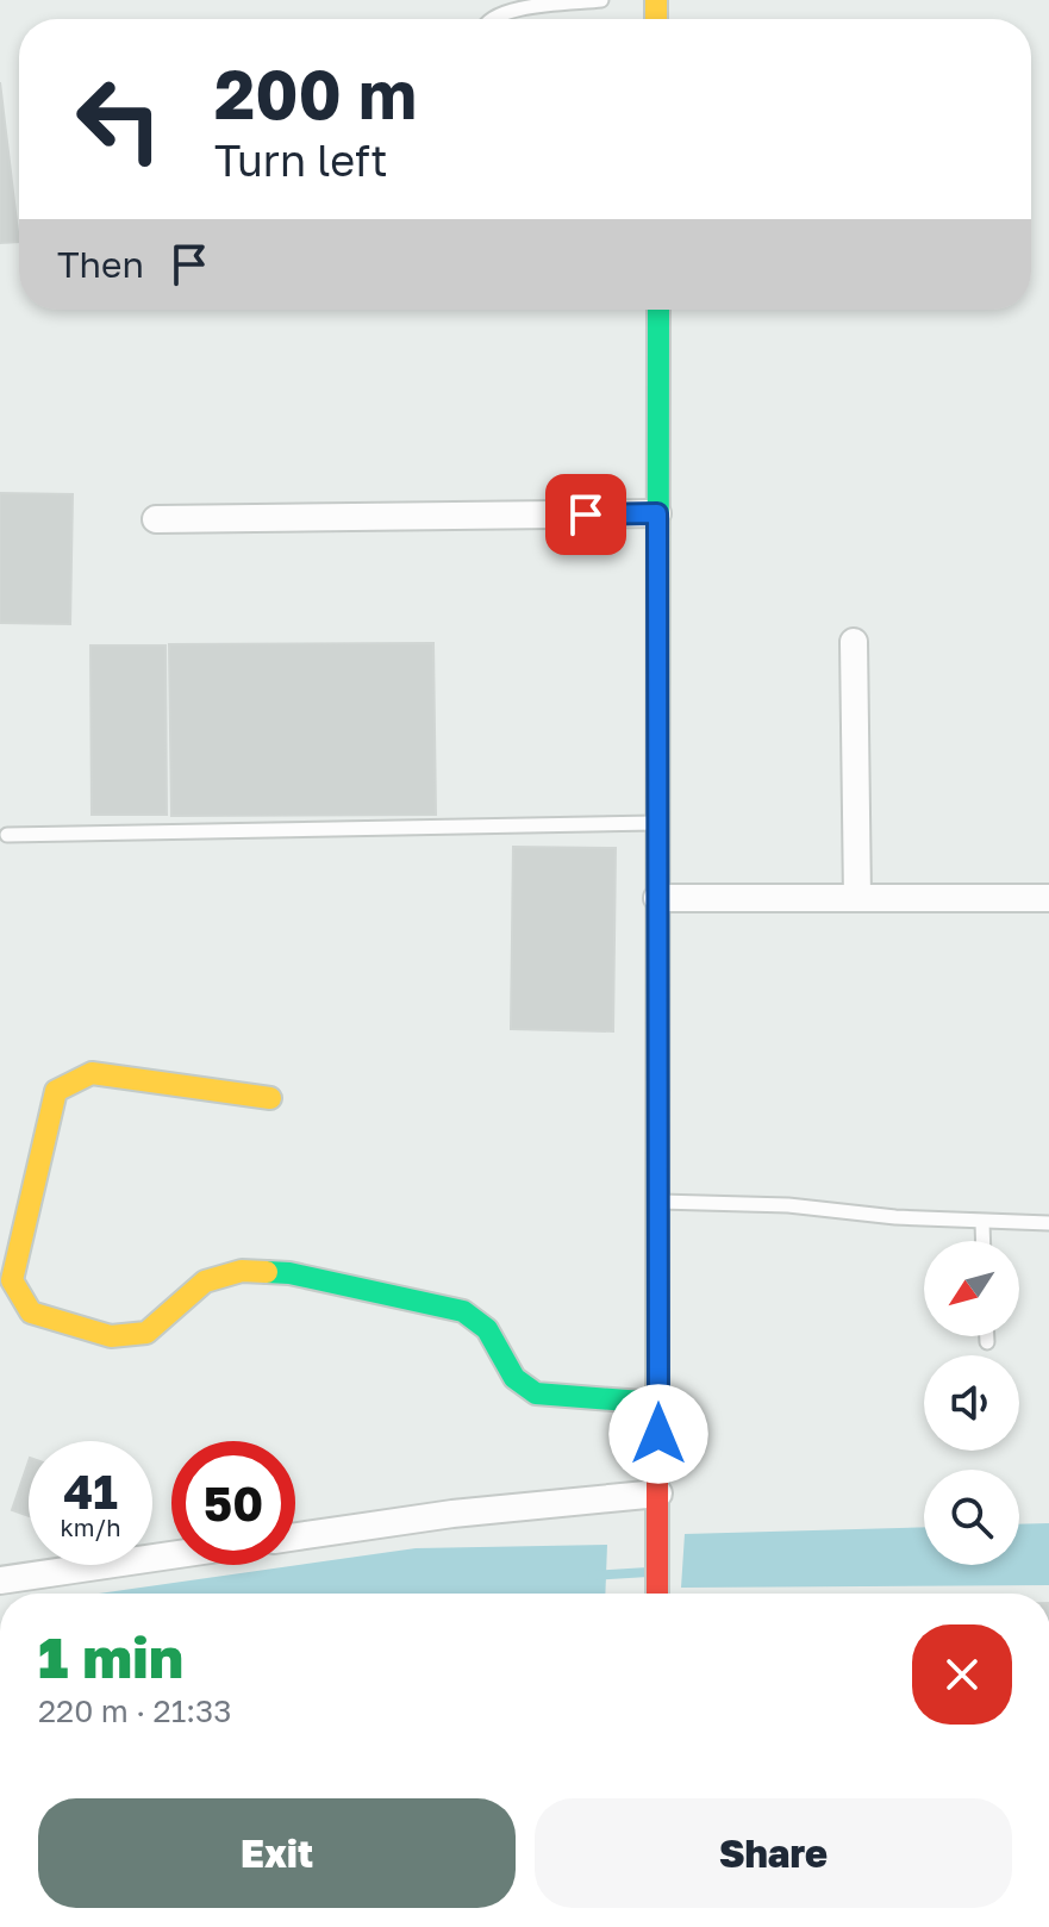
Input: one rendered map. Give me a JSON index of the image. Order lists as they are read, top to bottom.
{
  "north": "bottom left",
  "page": {
    "turn": ["200 m", "Turn left"],
    "then": "Then",
    "speed": "41 km/h",
    "limit": "50",
    "heading": ["1 min", "220 m · 21:33"],
    "buttons": ["Exit", "Share"]
  }
}
